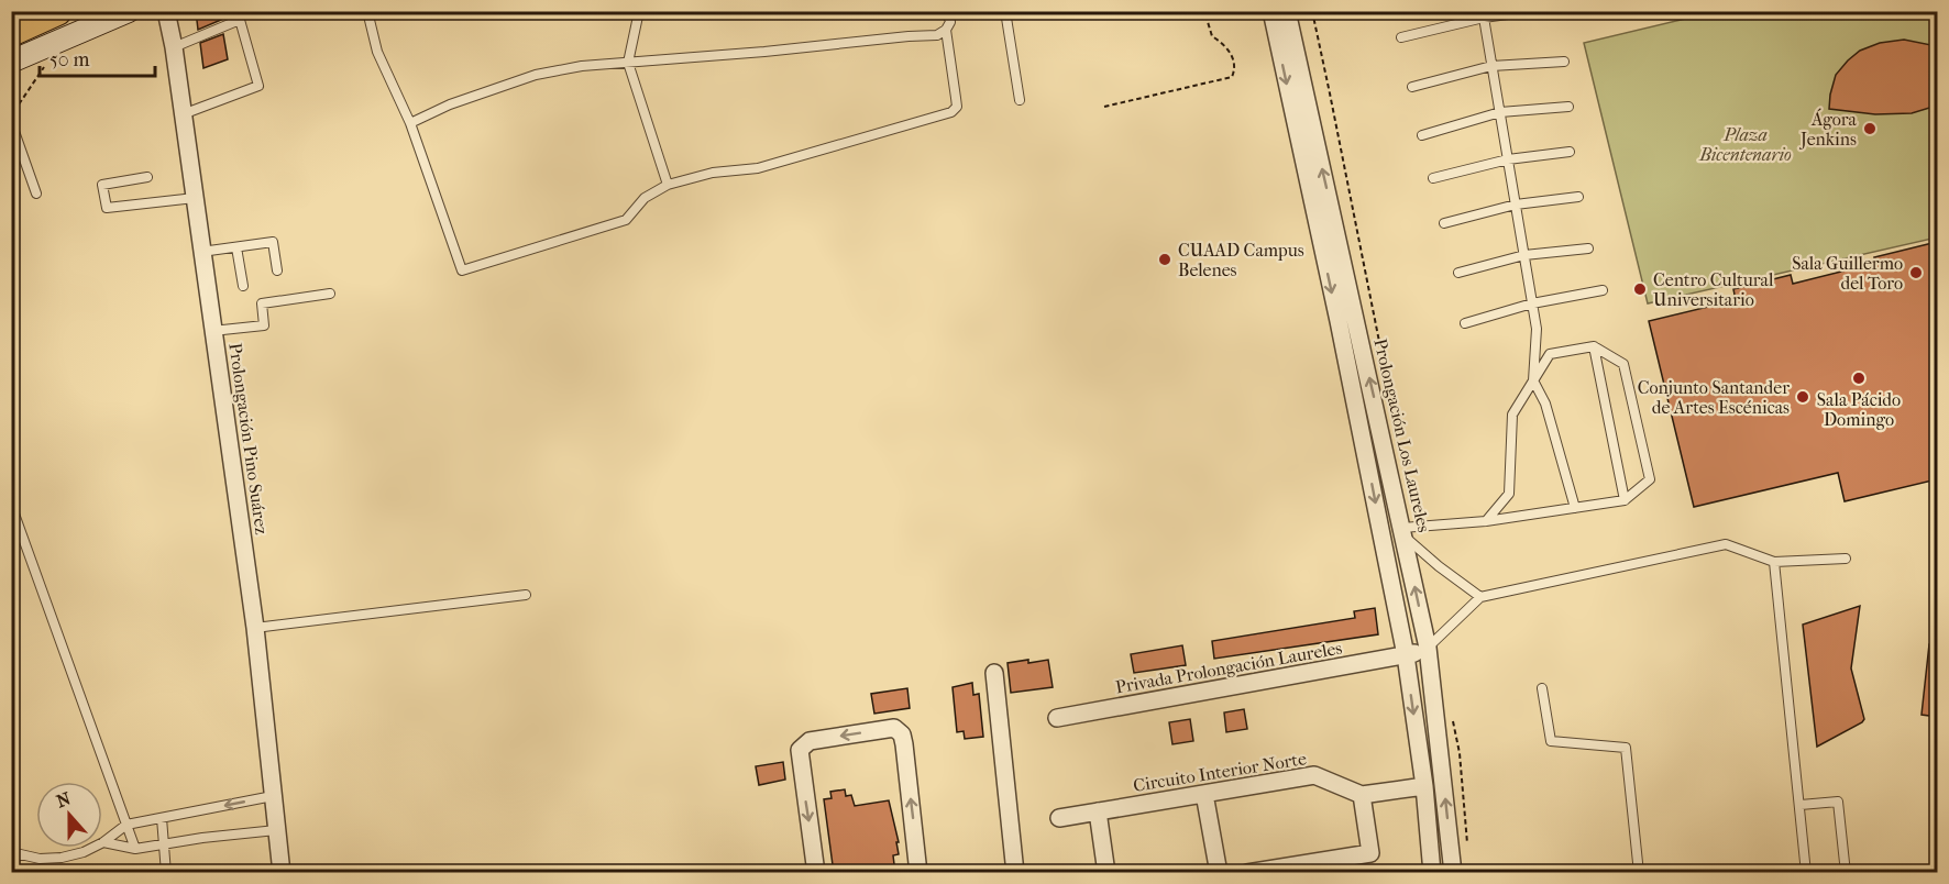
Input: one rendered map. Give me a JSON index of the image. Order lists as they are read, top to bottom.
{
  "streets": {
    "street": [
      "Prolongación Los Laureles",
      "Prolongación Pino Suárez",
      "Privada Prolongación Laureles",
      "Circuito Interior Norte"
    ]
  },
  "crossings": [
    ["Prolongación Los Laureles", "Privada Prolongación Laureles"]
  ],
  "parks": ["Plaza Bicentenario"],
  "places": [
    "Ágora Jenkins",
    "CUAAD Campus Belenes",
    "Sala Guillermo del Toro",
    "Centro Cultural Universitario",
    "Sala Pácido Domingo",
    "Conjunto Santander de Artes Escénicas"
  ],
  "scale_bar": "50 m",
  "north": "top"
}
